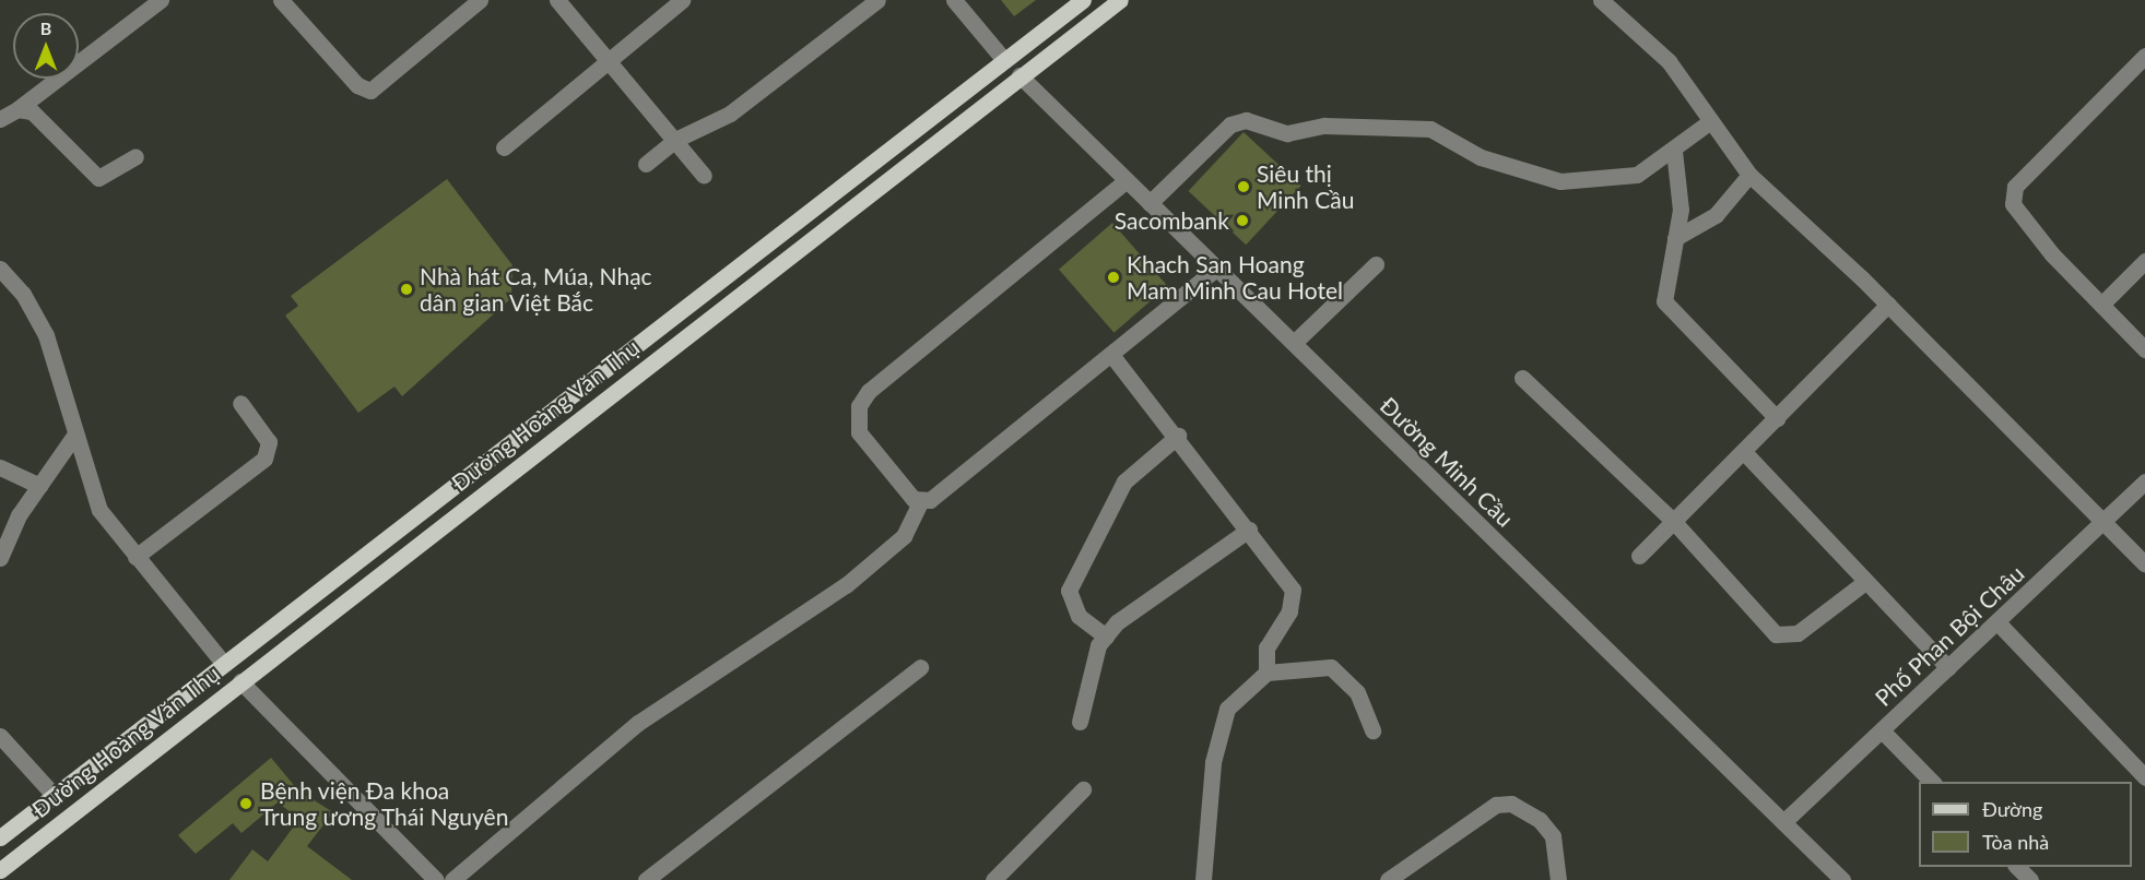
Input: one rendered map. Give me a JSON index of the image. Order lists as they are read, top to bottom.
{
  "streets": {
    "main road": ["Đường Hoàng Văn Thụ"],
    "street": ["Đường Minh Cầu", "Phố Phan Bội Châu"]
  },
  "crossings": [
    ["Đường Hoàng Văn Thụ", "Đường Minh Cầu"],
    ["Đường Minh Cầu", "Phố Phan Bội Châu"]
  ],
  "places": [
    "Siêu thị Minh Cầu",
    "Sacombank",
    "Khach San Hoang Mam Minh Cau Hotel",
    "Nhà hát Ca, Múa, Nhạc dân gian Việt Bắc",
    "Bệnh viện Đa khoa Trung ương Thái Nguyên"
  ],
  "legend": ["Đường", "Tòa nhà"],
  "north": "top"
}
